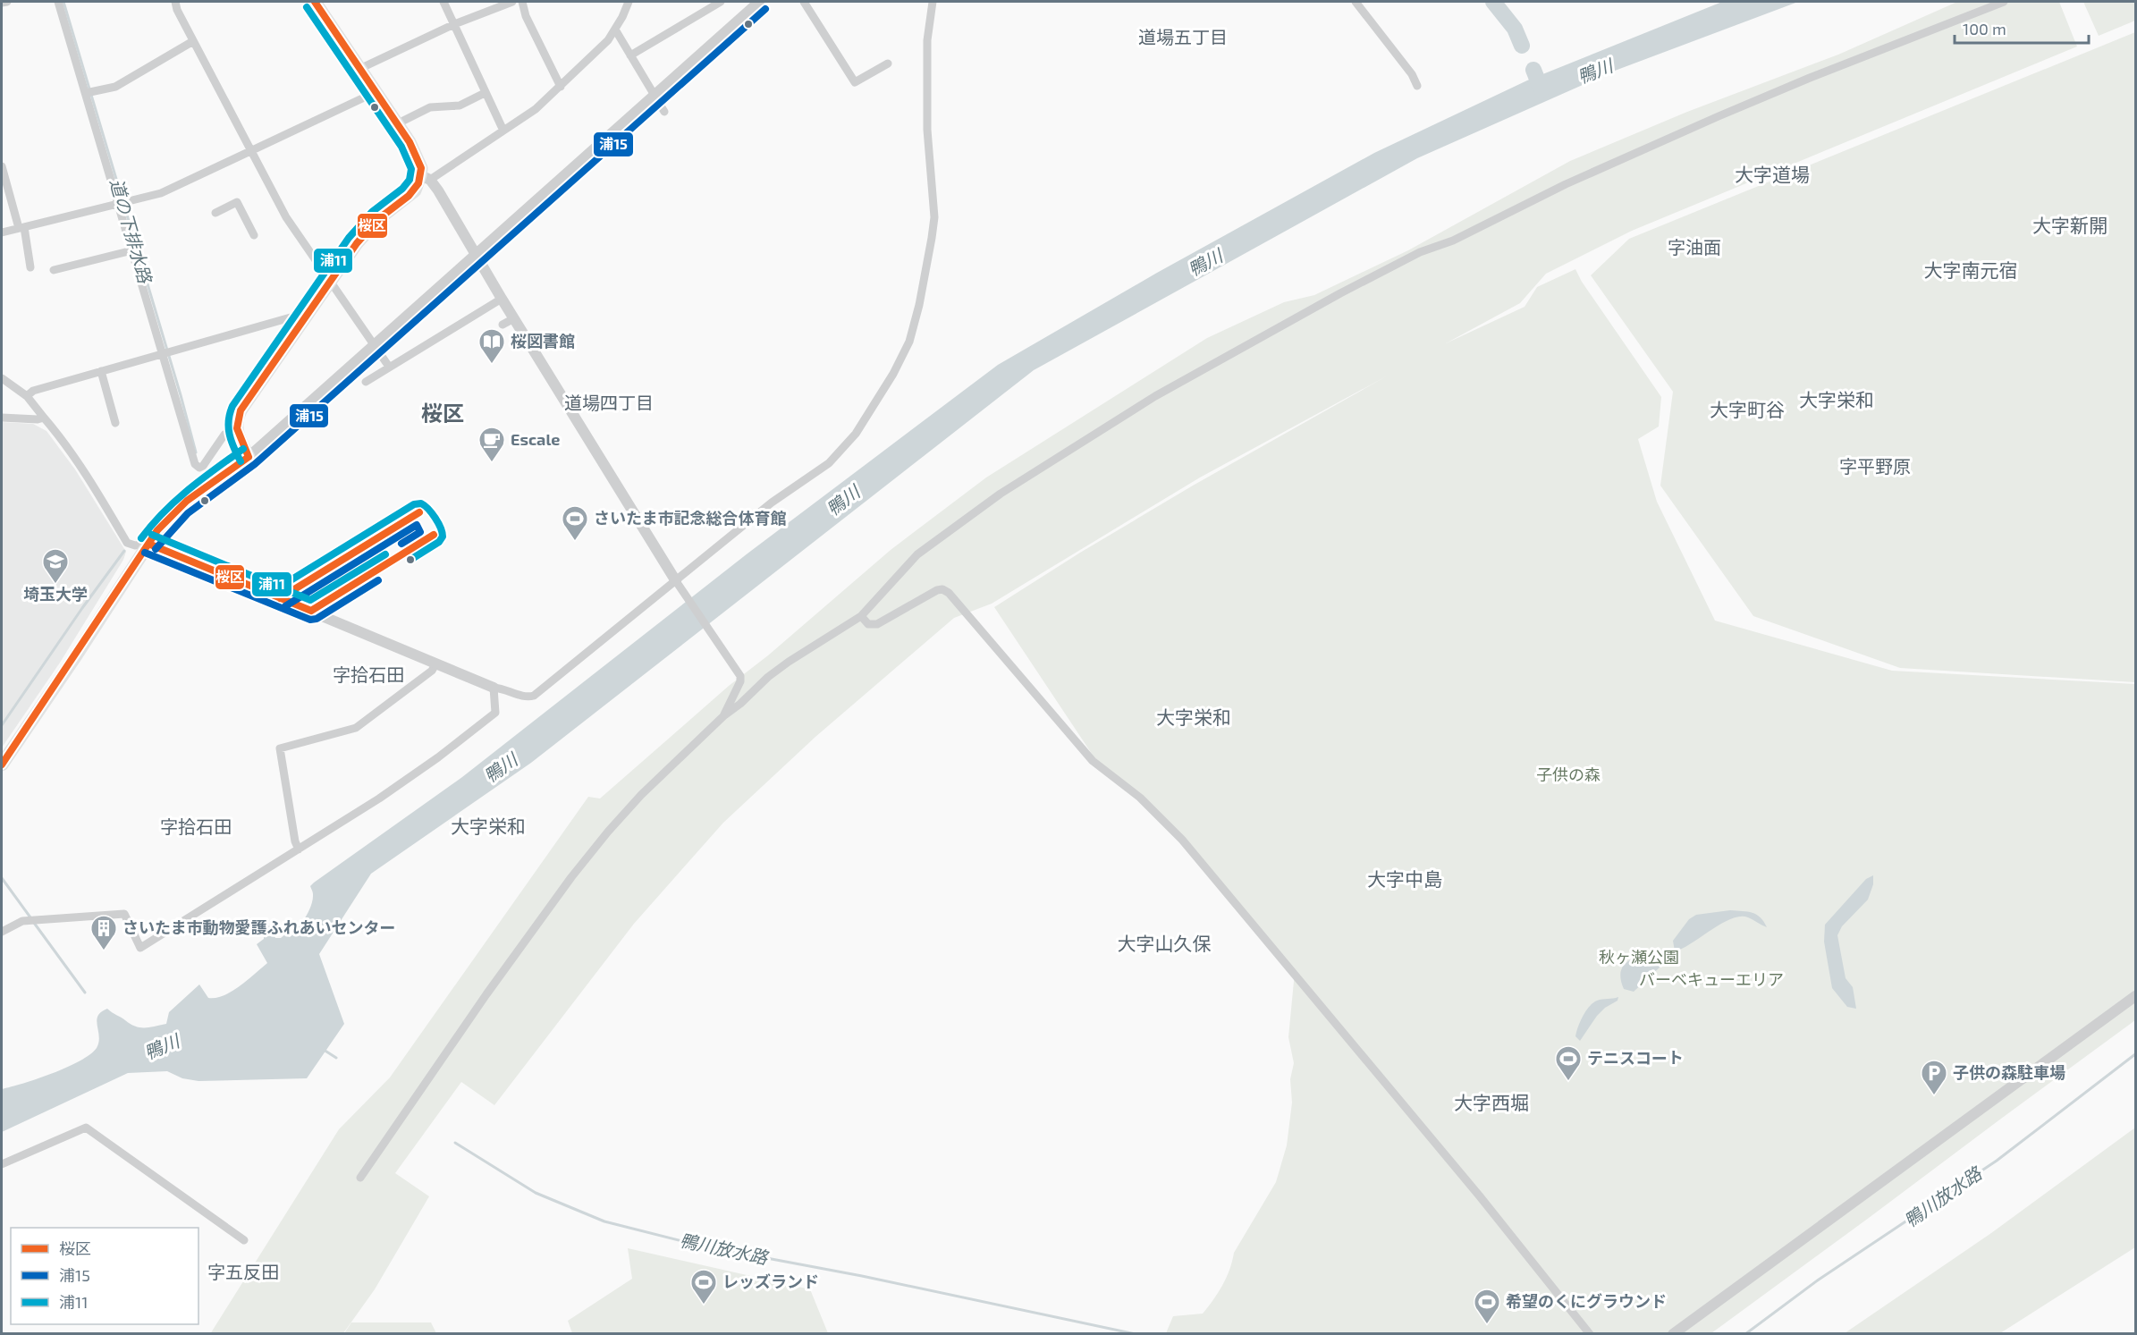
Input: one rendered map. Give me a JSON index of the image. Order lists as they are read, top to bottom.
{
  "districts": [
    "道場五丁目",
    "大字道場",
    "大字新開",
    "字油面",
    "大字南元宿",
    "大字栄和",
    "道場四丁目",
    "大字町谷",
    "桜区",
    "字平野原",
    "字拾石田",
    "大字栄和",
    "字拾石田",
    "大字栄和",
    "大字中島",
    "大字山久保",
    "大字西堀",
    "字五反田"
  ],
  "water": ["鴨川", "道の下排水路", "鴨川放水路"],
  "parks": ["子供の森", "秋ヶ瀬公園", "バーベキューエリア"],
  "places": {
    "library": ["桜図書館"],
    "cafe": ["Escale"],
    "sports": [
      "さいたま市記念総合体育館",
      "テニスコート",
      "レッズランド",
      "希望のくにグラウンド"
    ],
    "school or university": ["埼玉大学"],
    "building": ["さいたま市動物愛護ふれあいセンター"],
    "parking": ["子供の森駐車場"]
  },
  "lines": ["transit line 桜区", "transit line 浦11", "transit line 浦15"],
  "legend": ["桜区", "浦15", "浦11"],
  "scale_bar": "100 m"
}
